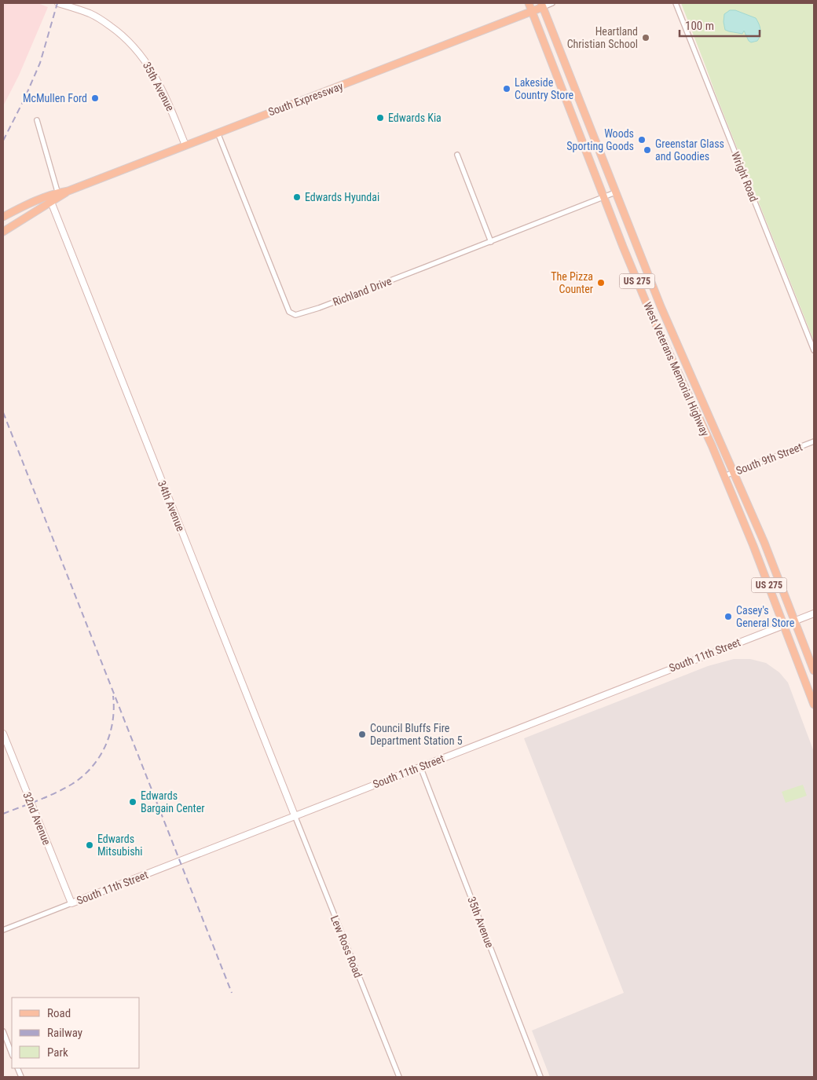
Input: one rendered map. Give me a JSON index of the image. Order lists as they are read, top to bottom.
{
  "streets": {
    "main road": ["South Expressway", "US 275", "West Veterans Memorial Highway"],
    "street": [
      "35th Avenue",
      "Wright Road",
      "Richland Drive",
      "South 9th Street",
      "34th Avenue",
      "South 11th Street",
      "32nd Avenue",
      "Lew Ross Road"
    ]
  },
  "crossings": [
    ["35th Avenue", "South Expressway"],
    ["35th Avenue", "South 11th Street"],
    ["South Expressway", "US 275"],
    ["South Expressway", "Richland Drive"],
    ["South Expressway", "West Veterans Memorial Highway"],
    ["South Expressway", "34th Avenue"],
    ["US 275", "West Veterans Memorial Highway"],
    ["Richland Drive", "West Veterans Memorial Highway"],
    ["West Veterans Memorial Highway", "South 9th Street"],
    ["West Veterans Memorial Highway", "South 11th Street"],
    ["34th Avenue", "South 11th Street"],
    ["34th Avenue", "Lew Ross Road"],
    ["South 11th Street", "32nd Avenue"],
    ["South 11th Street", "Lew Ross Road"]
  ],
  "places": [
    "Heartland Christian School",
    "Lakeside Country Store",
    "McMullen Ford",
    "Edwards Kia",
    "Woods Sporting Goods",
    "Greenstar Glass and Goodies",
    "Edwards Hyundai",
    "The Pizza Counter",
    "Casey's General Store",
    "Council Bluffs Fire Department Station 5",
    "Edwards Bargain Center",
    "Edwards Mitsubishi"
  ],
  "legend": ["Road", "Railway", "Park"],
  "scale_bar": "100 m"
}
